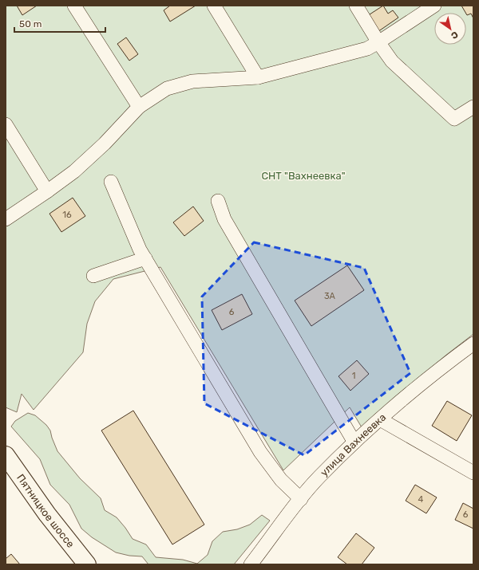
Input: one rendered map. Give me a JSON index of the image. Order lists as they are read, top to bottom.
{
  "streets": {
    "main road": ["Пятницкое шоссе"],
    "street": ["улица Вахнеевка"]
  },
  "parks": ["СНТ \"Вахнеевка\""],
  "house_numbers": [
    "16",
    "3А",
    "6",
    "1",
    "4",
    "6"
  ],
  "scale_bar": "50 m",
  "north": "bottom right"
}
